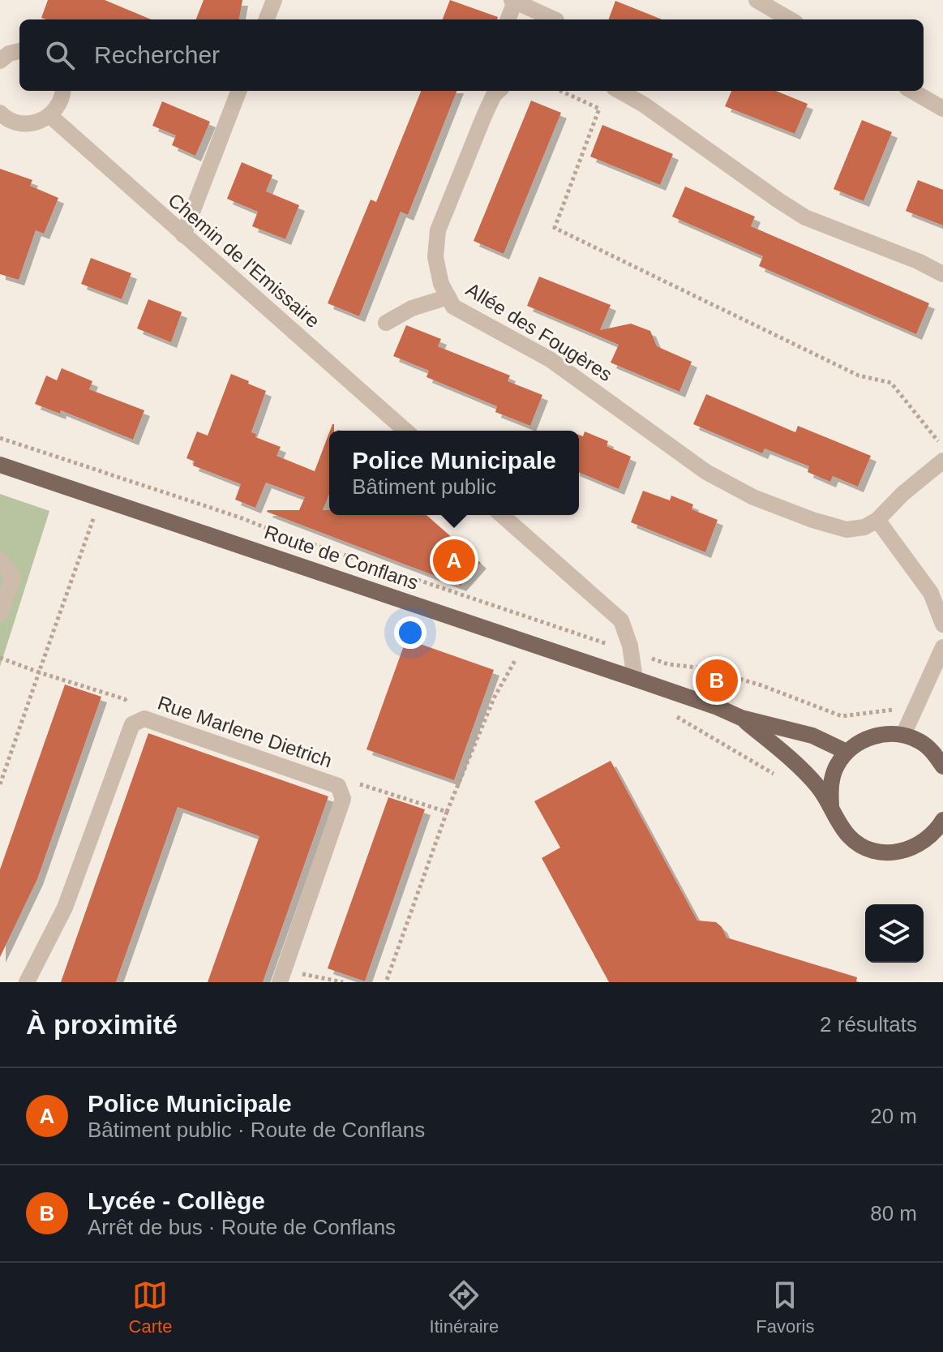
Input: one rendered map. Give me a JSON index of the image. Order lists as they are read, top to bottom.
{
  "streets": {
    "main road": ["Route de Conflans"],
    "street": ["Chemin de l'Emissaire", "Allée des Fougères", "Rue Marlene Dietrich"]
  },
  "page": {
    "search": "Rechercher",
    "popup": ["Police Municipale", "Bâtiment public"],
    "pins": ["A", "B"],
    "heading": ["À proximité", "2 résultats"],
    "list": [
      {
        "mark": "A",
        "name": "Police Municipale",
        "note": "Bâtiment public · Route de Conflans",
        "value": "20 m"
      },
      {
        "mark": "B",
        "name": "Lycée - Collège",
        "note": "Arrêt de bus · Route de Conflans",
        "value": "80 m"
      }
    ],
    "nav": ["Carte", "Itinéraire", "Favoris"]
  }
}
